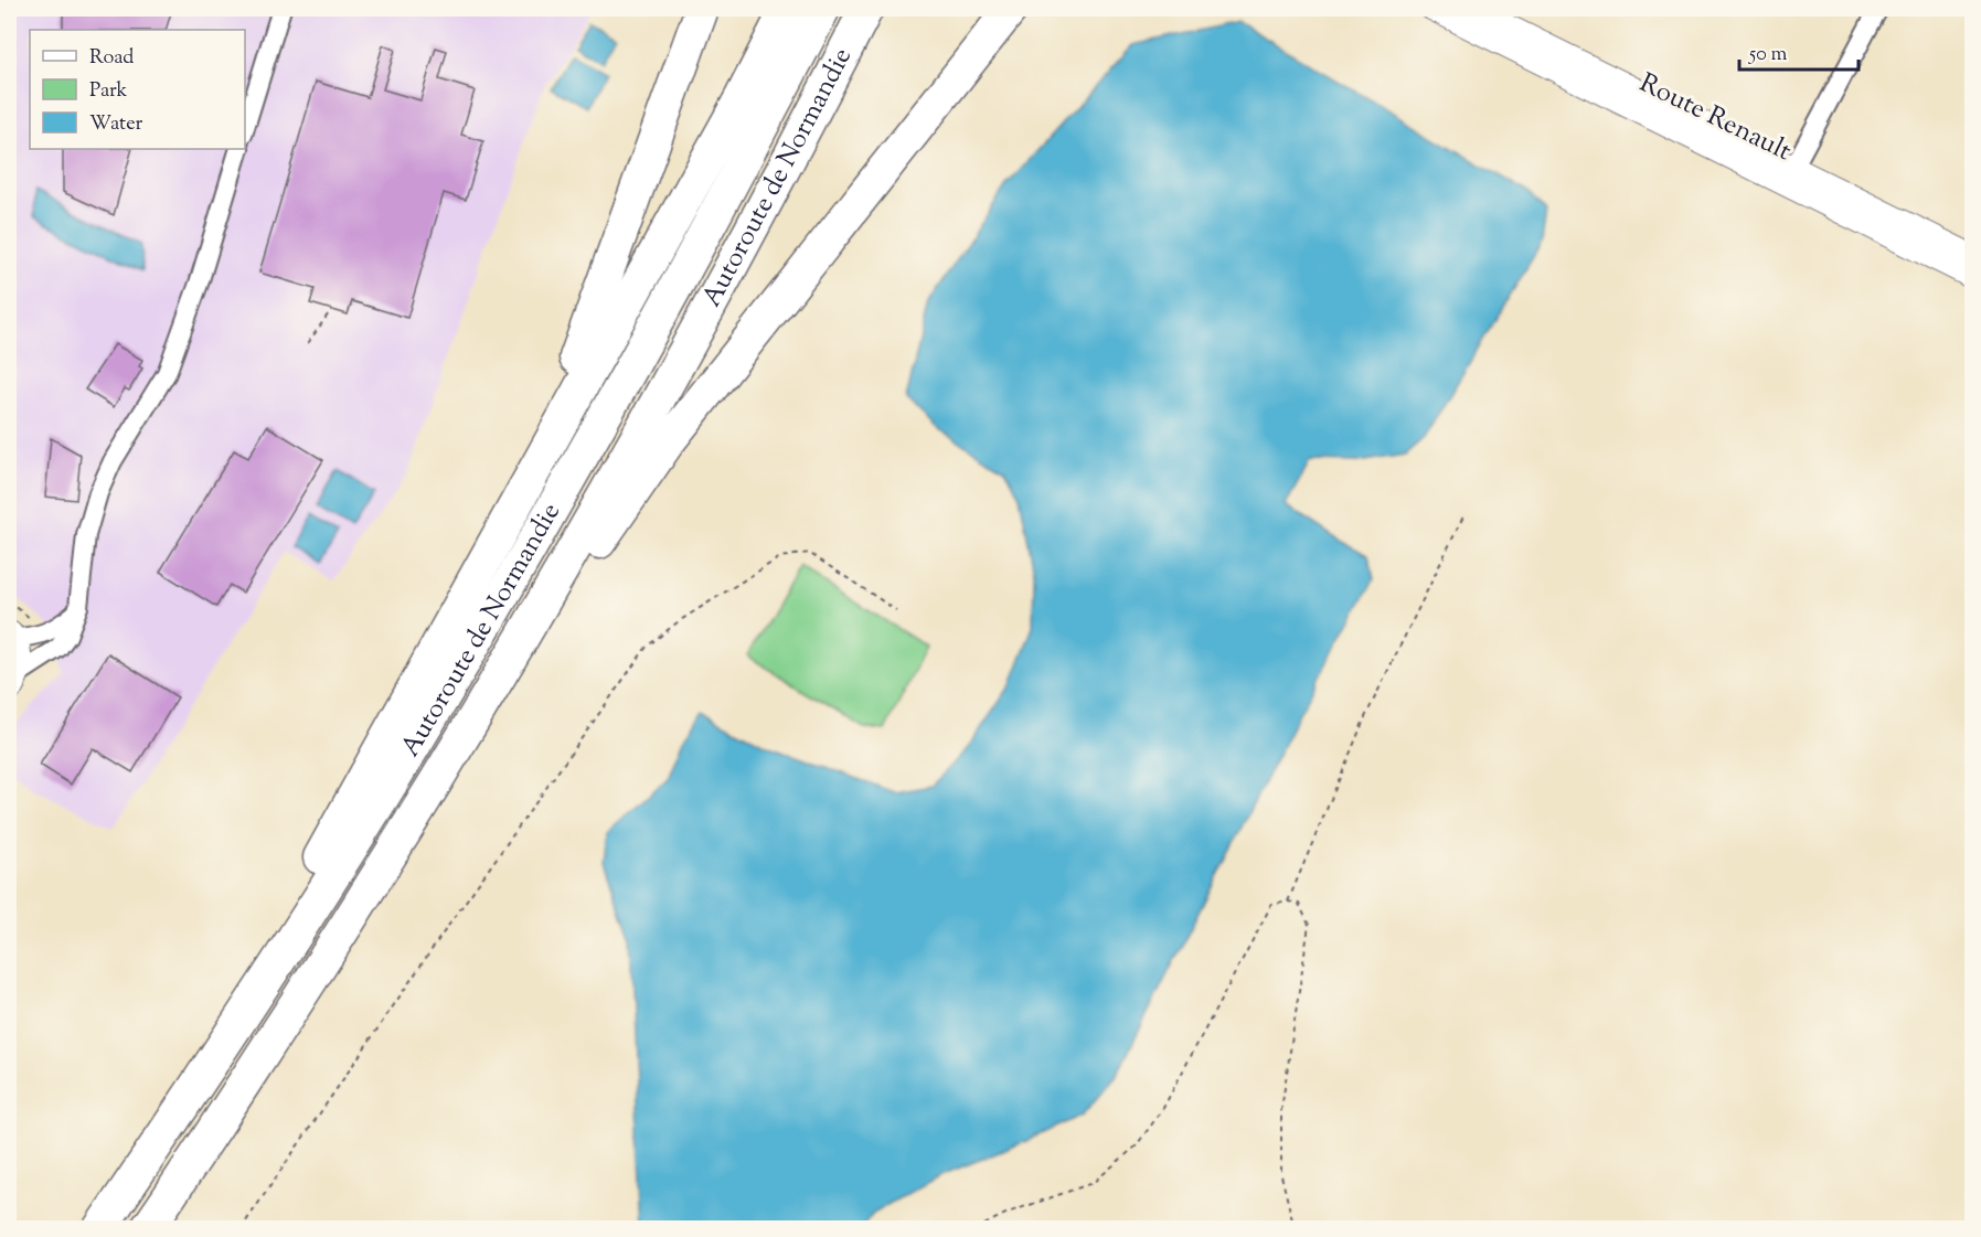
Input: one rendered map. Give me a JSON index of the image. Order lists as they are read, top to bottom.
{
  "streets": {
    "highway": ["Autoroute de Normandie"],
    "street": ["Route Renault"]
  },
  "legend": ["Road", "Park", "Water"],
  "scale_bar": "50 m"
}
